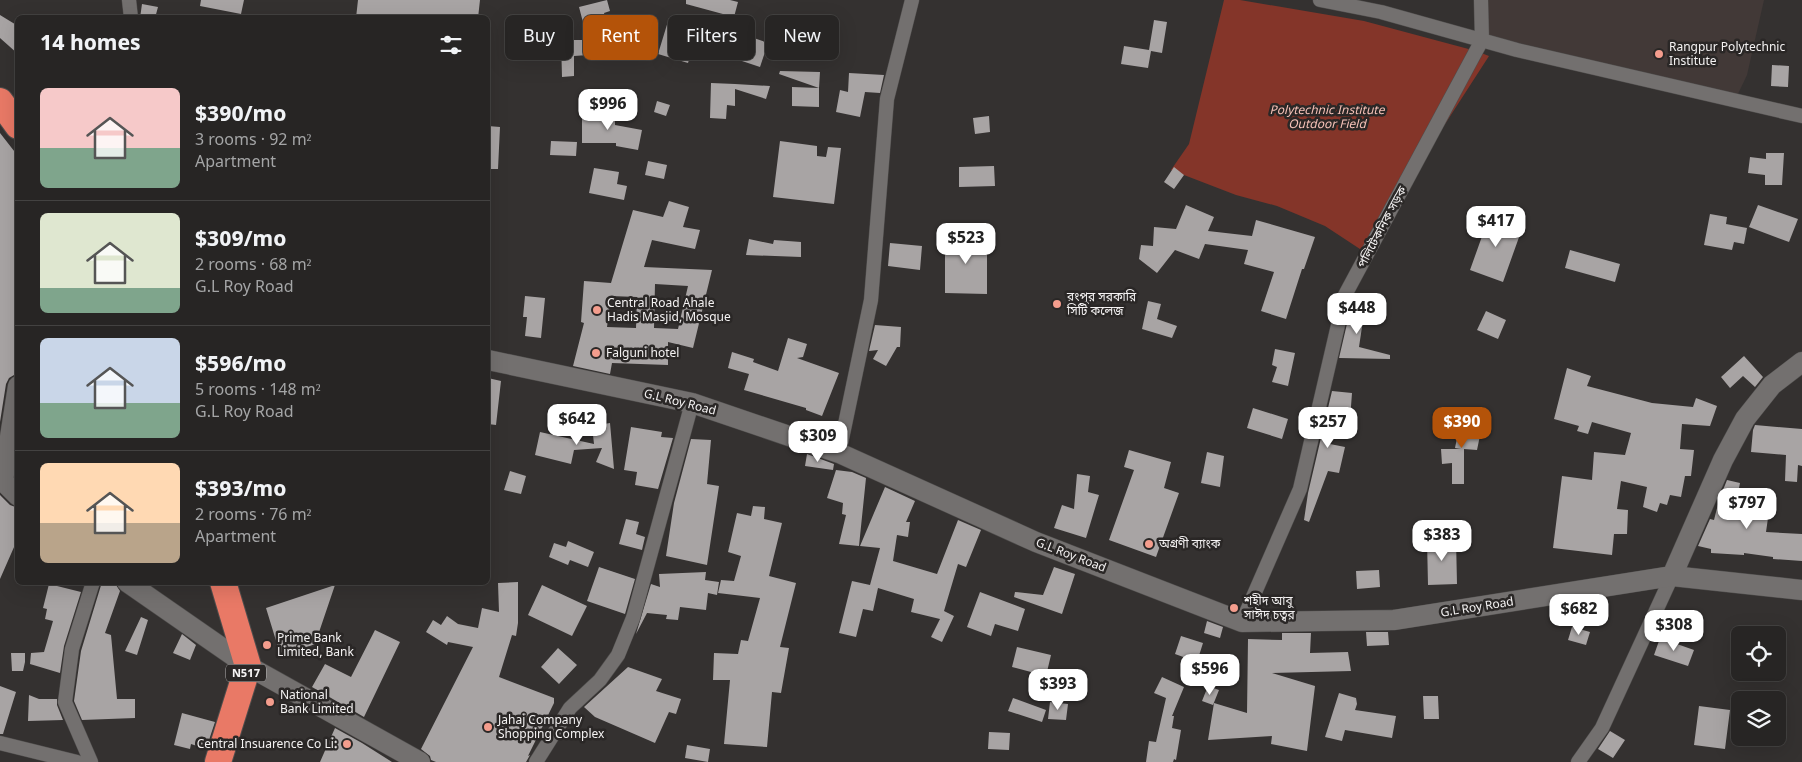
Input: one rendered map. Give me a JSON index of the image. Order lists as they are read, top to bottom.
{
  "streets": {
    "highway": ["N517"],
    "main road": ["G.L Roy Road"],
    "street": ["পলিটেকনিক সড়ক"]
  },
  "crossings": [
    ["পলিটেকনিক সড়ক", "G.L Roy Road"]
  ],
  "parks": ["Polytechnic Institute Outdoor Field"],
  "places": [
    "Rangpur Polytechnic Institute",
    "রংপুর সরকারি সিটি কলেজ",
    "Central Road Ahale Hadis Masjid, Mosque",
    "Falguni hotel",
    "অগ্রণী ব্যাংক",
    "শহীদ আবু সাঈদ চত্বর",
    "Prime Bank Limited, Bank",
    "National Bank Limited",
    "Jahaj Company Shopping Complex",
    "Central Insuarence Co Li:"
  ],
  "page": {
    "chip": [
      "Buy",
      "Rent",
      "Filters",
      "New"
    ],
    "heading": "14 homes",
    "list": [
      {
        "name": "$390/mo",
        "note": "3 rooms · 92 m² · Apartment"
      },
      {
        "name": "$309/mo",
        "note": "2 rooms · 68 m² · G.L Roy Road"
      },
      {
        "name": "$596/mo",
        "note": "5 rooms · 148 m² · G.L Roy Road"
      },
      {
        "name": "$393/mo",
        "note": "2 rooms · 76 m² · Apartment"
      }
    ],
    "price": [
      "$996",
      "$417",
      "$523",
      "$448",
      "$642",
      "$257",
      "$390",
      "$309",
      "$797",
      "$383",
      "$682",
      "$308",
      "$596",
      "$393"
    ]
  }
}
